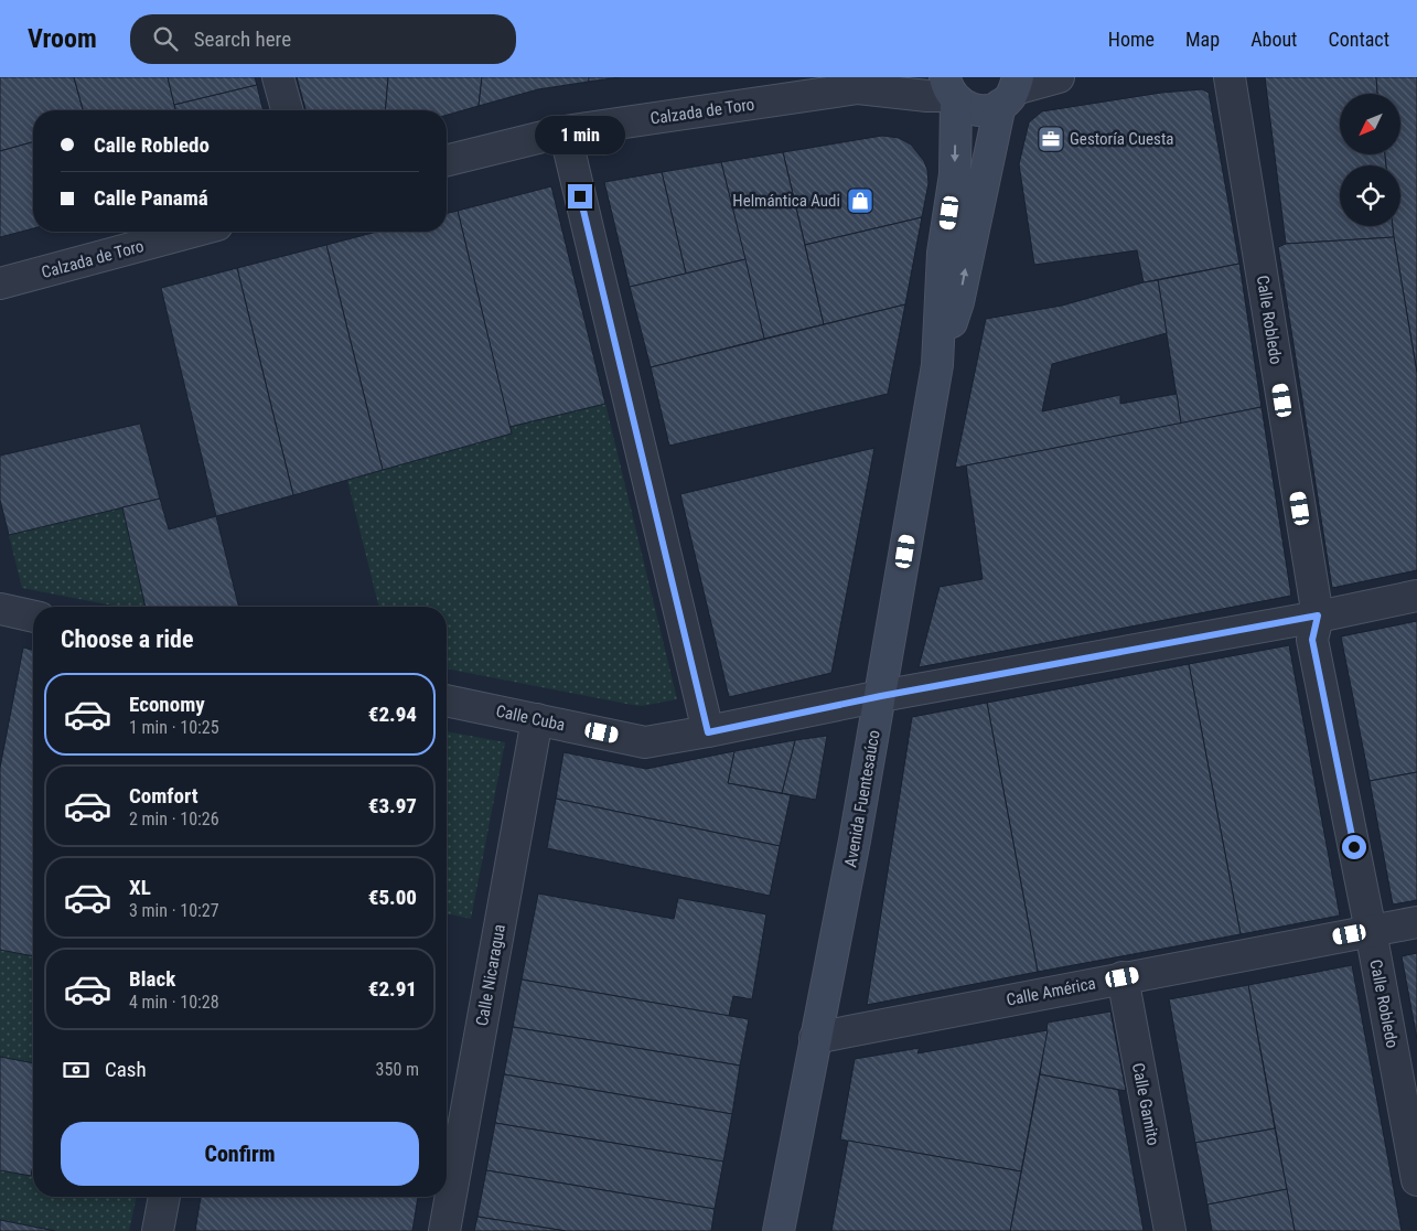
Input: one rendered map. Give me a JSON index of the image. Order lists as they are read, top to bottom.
{
  "streets": {
    "street": [
      "Calzada de Toro",
      "Calle Robledo",
      "Calle Cuba",
      "Avenida Fuentesaúco",
      "Calle Nicaragua",
      "Calle América",
      "Calle Gamito"
    ]
  },
  "crossings": [
    ["Calzada de Toro", "Avenida Fuentesaúco"],
    ["Calle Robledo", "Calle Cuba"],
    ["Calle Robledo", "Calle América"],
    ["Calle Cuba", "Avenida Fuentesaúco"],
    ["Calle Cuba", "Calle Nicaragua"],
    ["Avenida Fuentesaúco", "Calle América"],
    ["Calle América", "Calle Gamito"]
  ],
  "places": {
    "office": ["Gestoría Cuesta"],
    "shop": ["Helmántica Audi"]
  },
  "north": "bottom left",
  "page": {
    "header": "Vroom",
    "search": "Search here",
    "nav": [
      "Home",
      "Map",
      "About",
      "Contact"
    ],
    "banner": ["Calle Robledo", "Calle Panamá"],
    "bubble": "1 min",
    "heading": "Choose a ride",
    "list": [
      {
        "name": "Economy",
        "note": "1 min · 10:25",
        "value": "€2.94"
      },
      {
        "name": "Comfort",
        "note": "2 min · 10:26",
        "value": "€3.97"
      },
      {
        "name": "XL",
        "note": "3 min · 10:27",
        "value": "€5.00"
      },
      {
        "name": "Black",
        "note": "4 min · 10:28",
        "value": "€2.91"
      }
    ],
    "pay": ["Cash", "350 m"],
    "buttons": "Confirm"
  }
}
